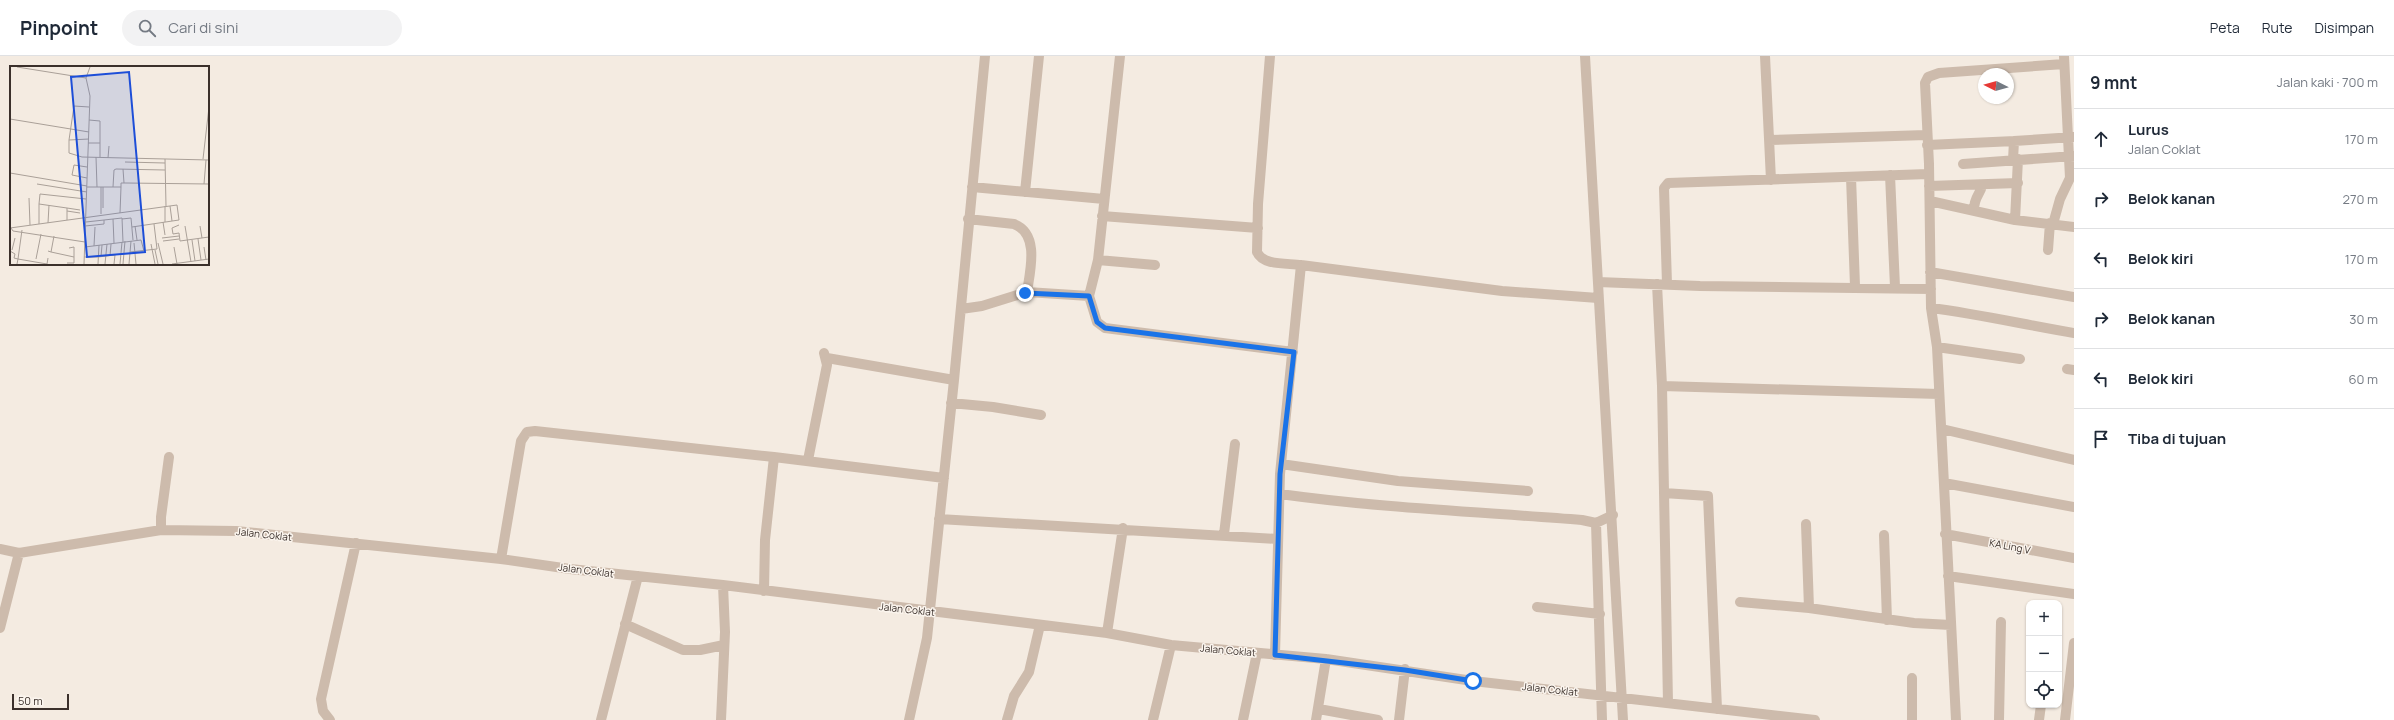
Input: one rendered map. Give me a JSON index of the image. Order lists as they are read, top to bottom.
{
  "streets": {
    "street": ["Jalan Coklat", "KA Ling V"]
  },
  "scale_bar": "50 m",
  "north": "left",
  "page": {
    "header": "Pinpoint",
    "search": "Cari di sini",
    "nav": ["Peta", "Rute", "Disimpan"],
    "heading": ["9 mnt", "Jalan kaki · 700 m"],
    "list": [
      ["Lurus", "Jalan Coklat", "170 m"],
      ["Belok kanan", "270 m"],
      ["Belok kiri", "170 m"],
      ["Belok kanan", "30 m"],
      ["Belok kiri", "60 m"],
      "Tiba di tujuan"
    ],
    "map_buttons": ["+", "−"],
    "scale": "50 m"
  }
}
